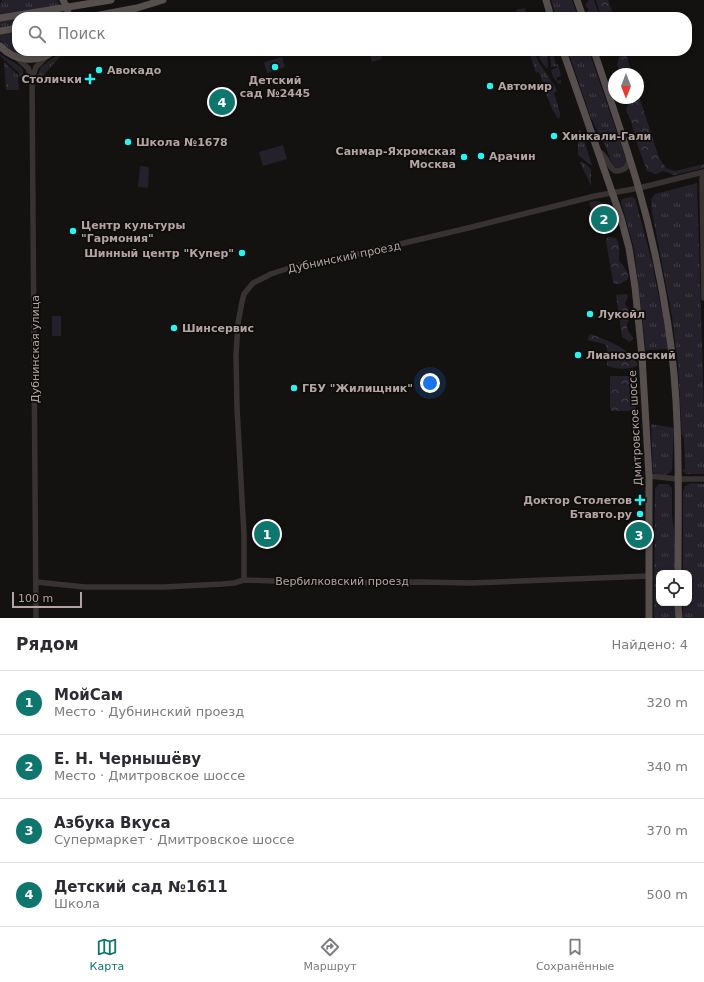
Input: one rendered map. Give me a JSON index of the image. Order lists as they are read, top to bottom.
{
  "streets": {
    "main road": ["Дмитровское шоссе"],
    "street": ["Дубнинский проезд", "Дубнинская улица", "Вербилковский проезд"]
  },
  "crossings": [
    ["Дубнинский проезд", "Дмитровское шоссе"],
    ["Дубнинский проезд", "Вербилковский проезд"],
    ["Дубнинская улица", "Вербилковский проезд"],
    ["Дмитровское шоссе", "Вербилковский проезд"]
  ],
  "places": {
    "other": [
      "Детский сад №2445",
      "Авокадо",
      "Автомир",
      "Хинкали-Гали",
      "Школа №1678",
      "Арачин",
      "Санмар-Яхромская Москва",
      "Центр культуры \"Гармония\"",
      "Шинный центр \"Купер\"",
      "Лукойл",
      "Шинсервис",
      "Лианозовский",
      "ГБУ \"Жилищник\"",
      "Бтавто.ру"
    ],
    "health": ["Столички", "Доктор Столетов"]
  },
  "scale_bar": "100 m",
  "north": "bottom",
  "page": {
    "search": "Поиск",
    "pins": [
      "4",
      "2",
      "1",
      "3"
    ],
    "scale": "100 m",
    "heading": ["Рядом", "Найдено: 4"],
    "list": [
      {
        "mark": "1",
        "name": "МойСам",
        "note": "Место · Дубнинский проезд",
        "value": "320 m"
      },
      {
        "mark": "2",
        "name": "Е. Н. Чернышёву",
        "note": "Место · Дмитровское шоссе",
        "value": "340 m"
      },
      {
        "mark": "3",
        "name": "Азбука Вкуса",
        "note": "Супермаркет · Дмитровское шоссе",
        "value": "370 m"
      },
      {
        "mark": "4",
        "name": "Детский сад №1611",
        "note": "Школа",
        "value": "500 m"
      }
    ],
    "nav": ["Карта", "Маршрут", "Сохранённые"]
  }
}
